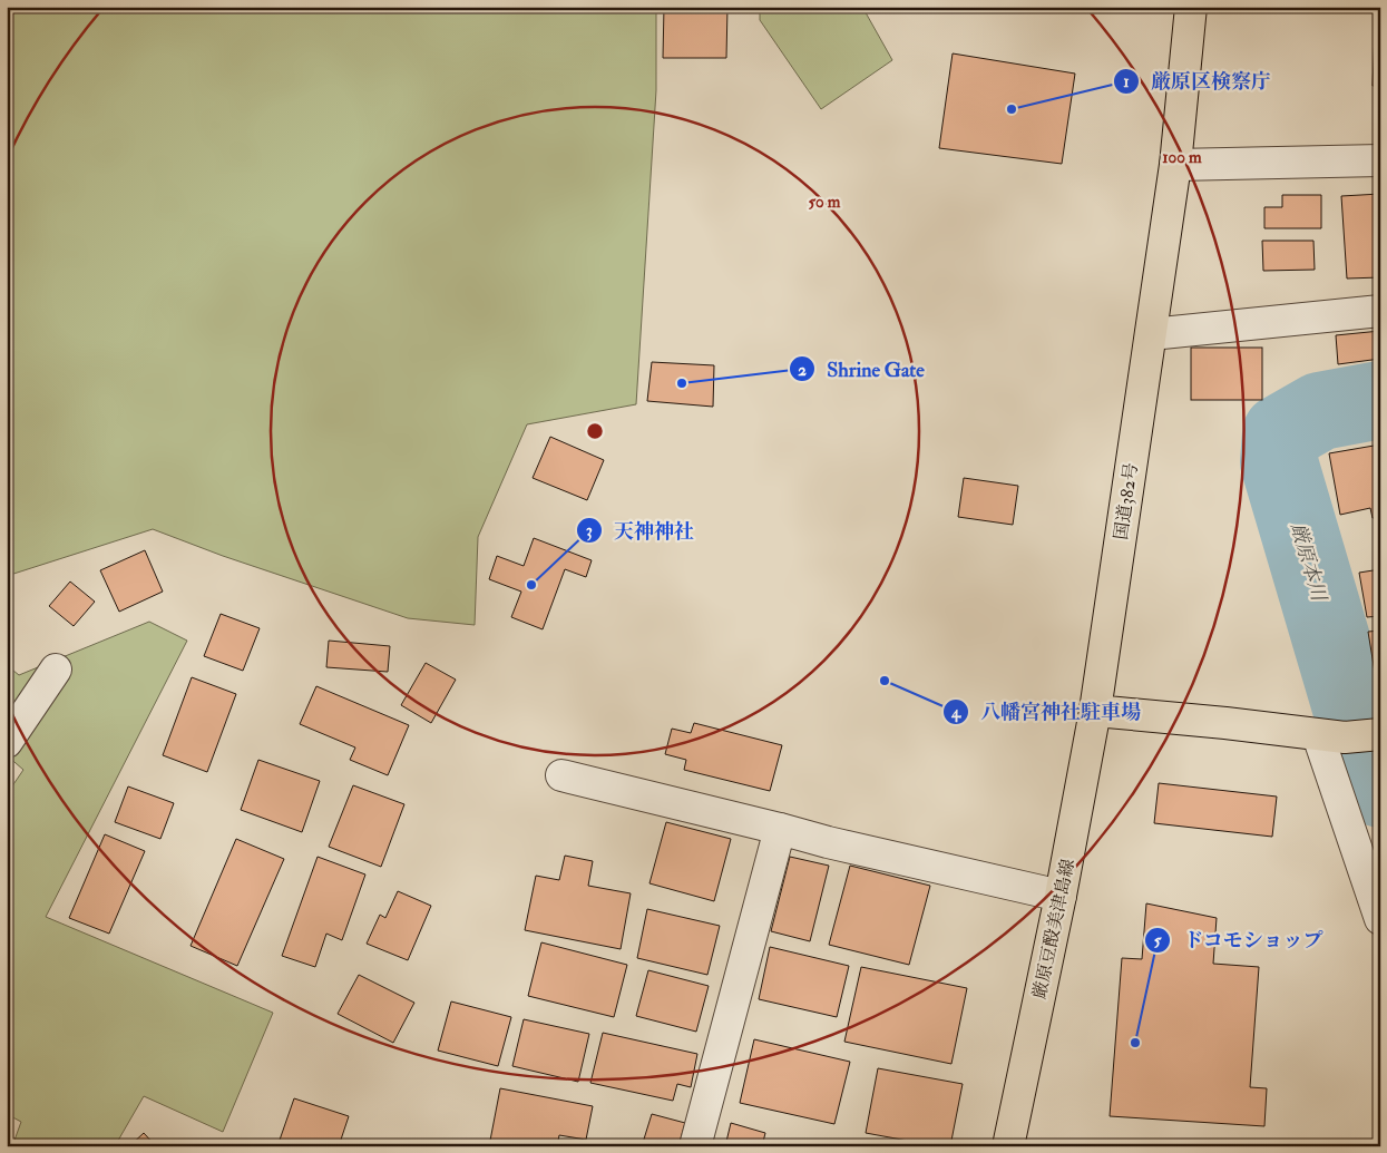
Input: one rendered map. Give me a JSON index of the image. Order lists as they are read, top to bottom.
{
  "streets": {
    "main road": ["国道382号", "厳原豆酘美津島線"]
  },
  "crossings": [
    ["国道382号", "厳原豆酘美津島線"]
  ],
  "water": ["厳原本川"],
  "places": [
    "厳原区検察庁",
    "Shrine Gate",
    "天神神社",
    "八幡宮神社駐車場",
    "ドコモショップ"
  ],
  "rings": ["100 m", "50 m"]
}
